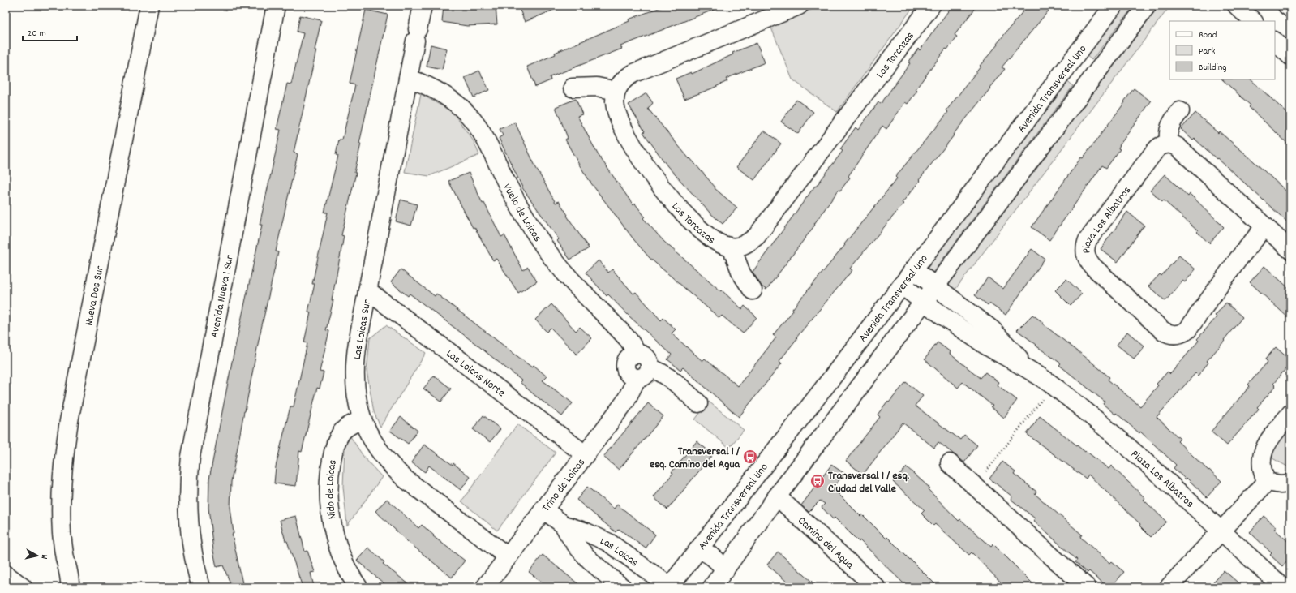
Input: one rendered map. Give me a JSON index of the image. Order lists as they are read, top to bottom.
{
  "streets": {
    "street": [
      "Las Torcazas",
      "Avenida Transversal Uno",
      "Vuelo de Loicas",
      "Plaza Los Albatros",
      "Nueva Dos Sur",
      "Avenida Nueva 1 Sur",
      "Las Loicas Sur",
      "Las Loicas Norte",
      "Trino de Loicas",
      "Nido de Loicas",
      "Camino del Agua",
      "Las Loicas"
    ]
  },
  "crossings": [
    ["Avenida Transversal Uno", "Plaza Los Albatros"],
    ["Avenida Transversal Uno", "Las Loicas"],
    ["Vuelo de Loicas", "Las Loicas Sur"],
    ["Vuelo de Loicas", "Trino de Loicas"],
    ["Las Loicas Sur", "Las Loicas Norte"],
    ["Las Loicas Sur", "Trino de Loicas"],
    ["Las Loicas Sur", "Nido de Loicas"],
    ["Las Loicas Norte", "Trino de Loicas"],
    ["Trino de Loicas", "Las Loicas"]
  ],
  "places": {
    "bus stop": ["Transversal 1 / esq. Camino del Agua", "Transversal 1 / esq. Ciudad del Valle"]
  },
  "legend": ["Road", "Park", "Building"],
  "scale_bar": "20 m",
  "north": "right"
}
